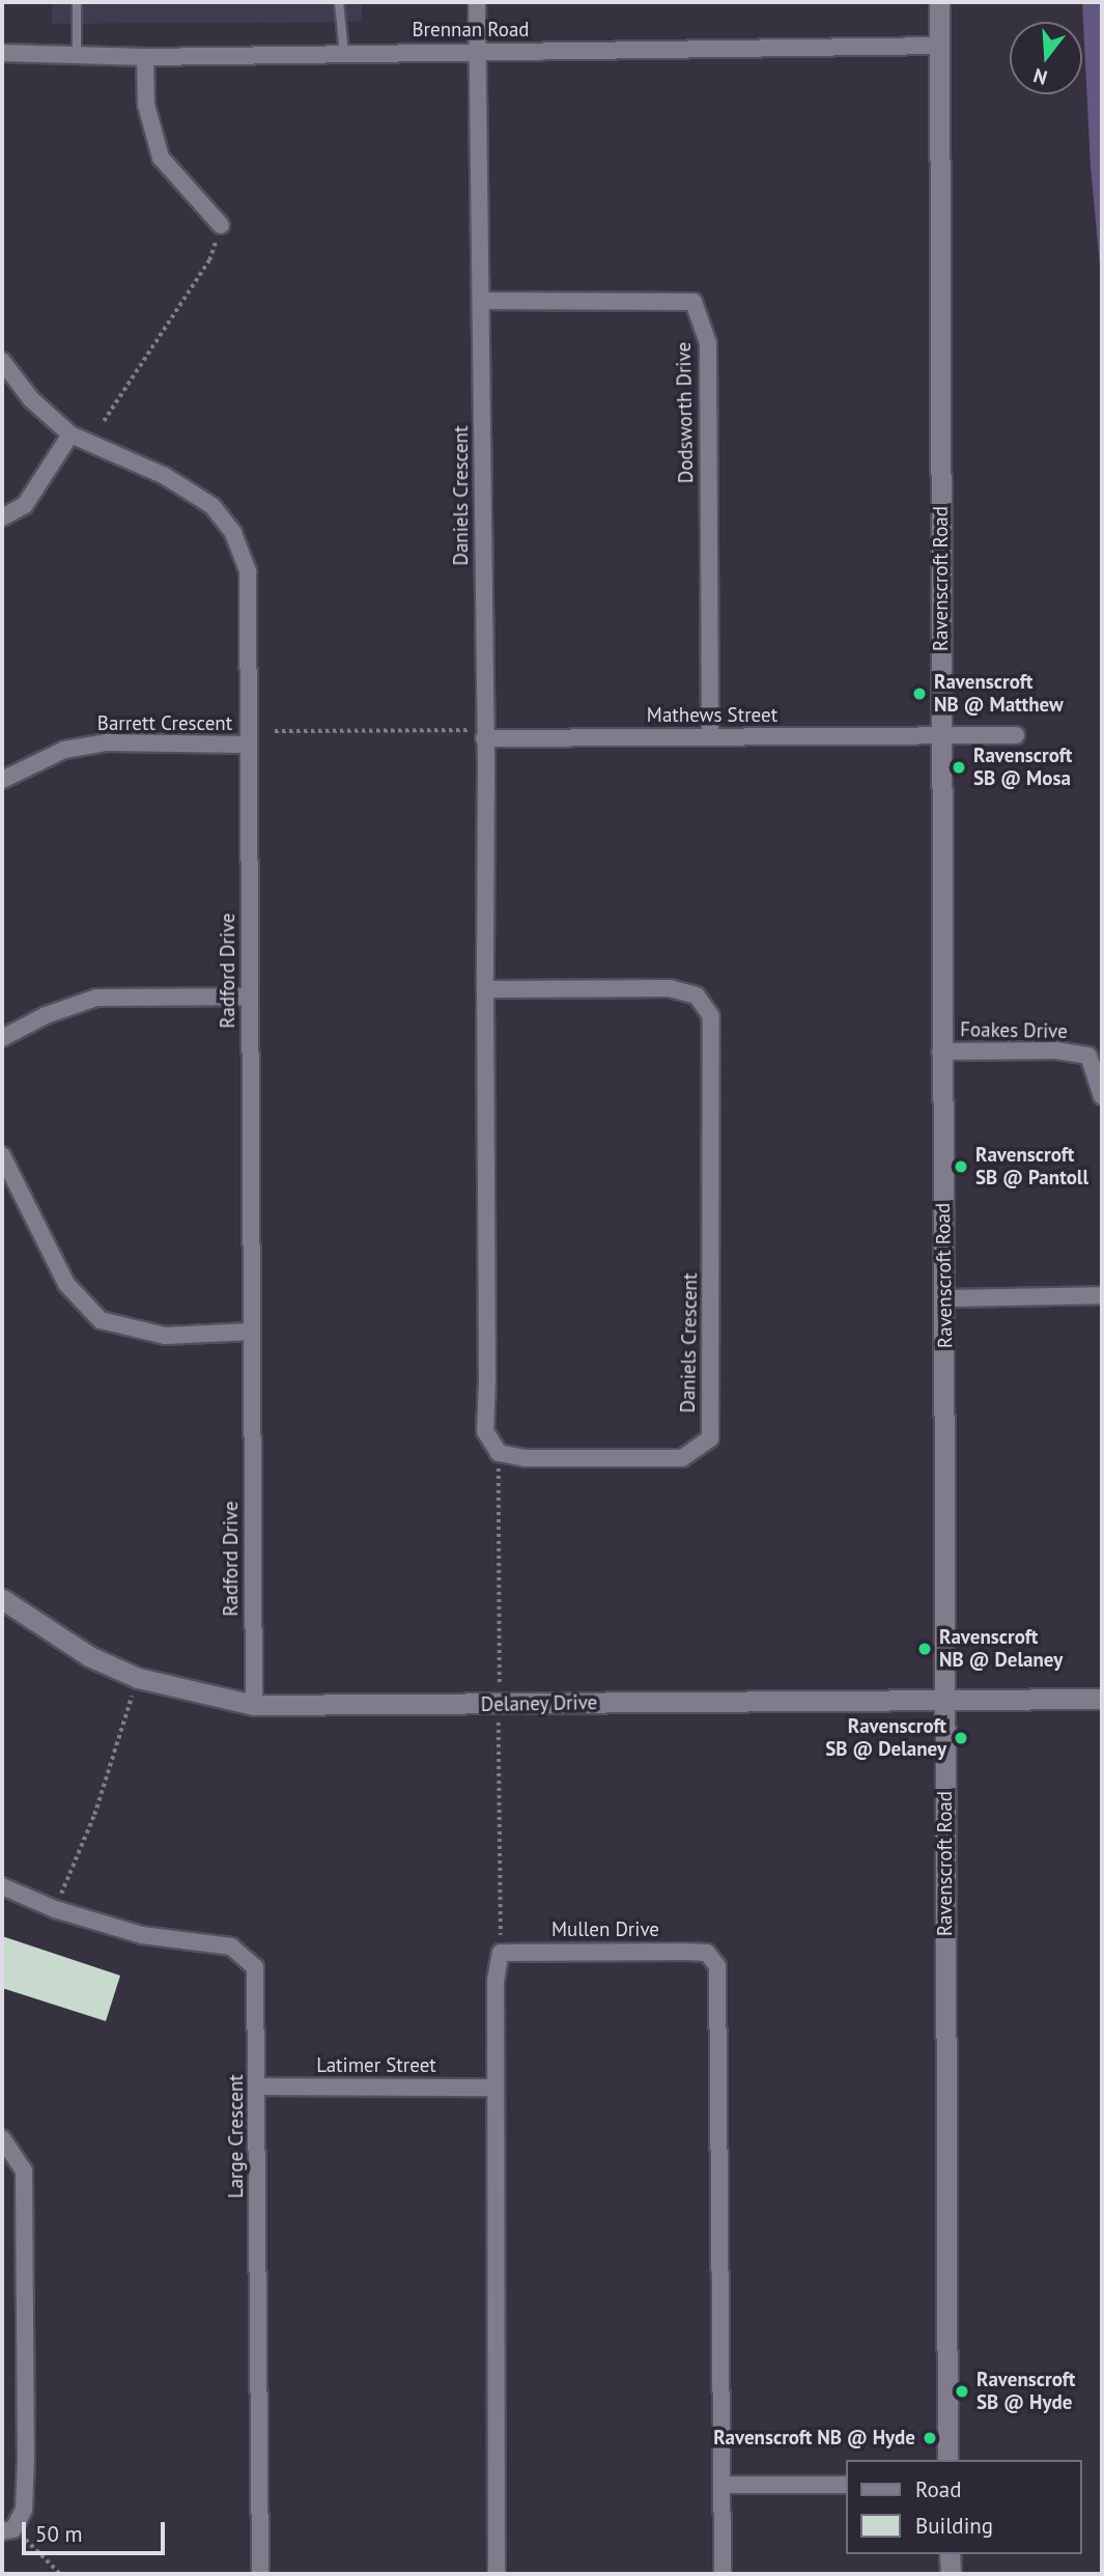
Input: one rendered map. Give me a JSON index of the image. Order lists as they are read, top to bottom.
{
  "streets": {
    "street": [
      "Brennan Road",
      "Dodsworth Drive",
      "Daniels Crescent",
      "Ravenscroft Road",
      "Mathews Street",
      "Barrett Crescent",
      "Radford Drive",
      "Foakes Drive",
      "Delaney Drive",
      "Mullen Drive",
      "Latimer Street",
      "Large Crescent"
    ]
  },
  "crossings": [
    ["Brennan Road", "Daniels Crescent"],
    ["Brennan Road", "Ravenscroft Road"],
    ["Dodsworth Drive", "Daniels Crescent"],
    ["Dodsworth Drive", "Mathews Street"],
    ["Daniels Crescent", "Mathews Street"],
    ["Ravenscroft Road", "Mathews Street"],
    ["Ravenscroft Road", "Foakes Drive"],
    ["Ravenscroft Road", "Delaney Drive"],
    ["Barrett Crescent", "Radford Drive"],
    ["Radford Drive", "Delaney Drive"],
    ["Mullen Drive", "Latimer Street"],
    ["Latimer Street", "Large Crescent"]
  ],
  "places": [
    "Ravenscroft NB @ Matthew",
    "Ravenscroft SB @ Mosa",
    "Ravenscroft SB @ Pantoll",
    "Ravenscroft NB @ Delaney",
    "Ravenscroft SB @ Delaney",
    "Ravenscroft SB @ Hyde",
    "Ravenscroft NB @ Hyde"
  ],
  "legend": ["Road", "Building"],
  "scale_bar": "50 m",
  "north": "bottom"
}
